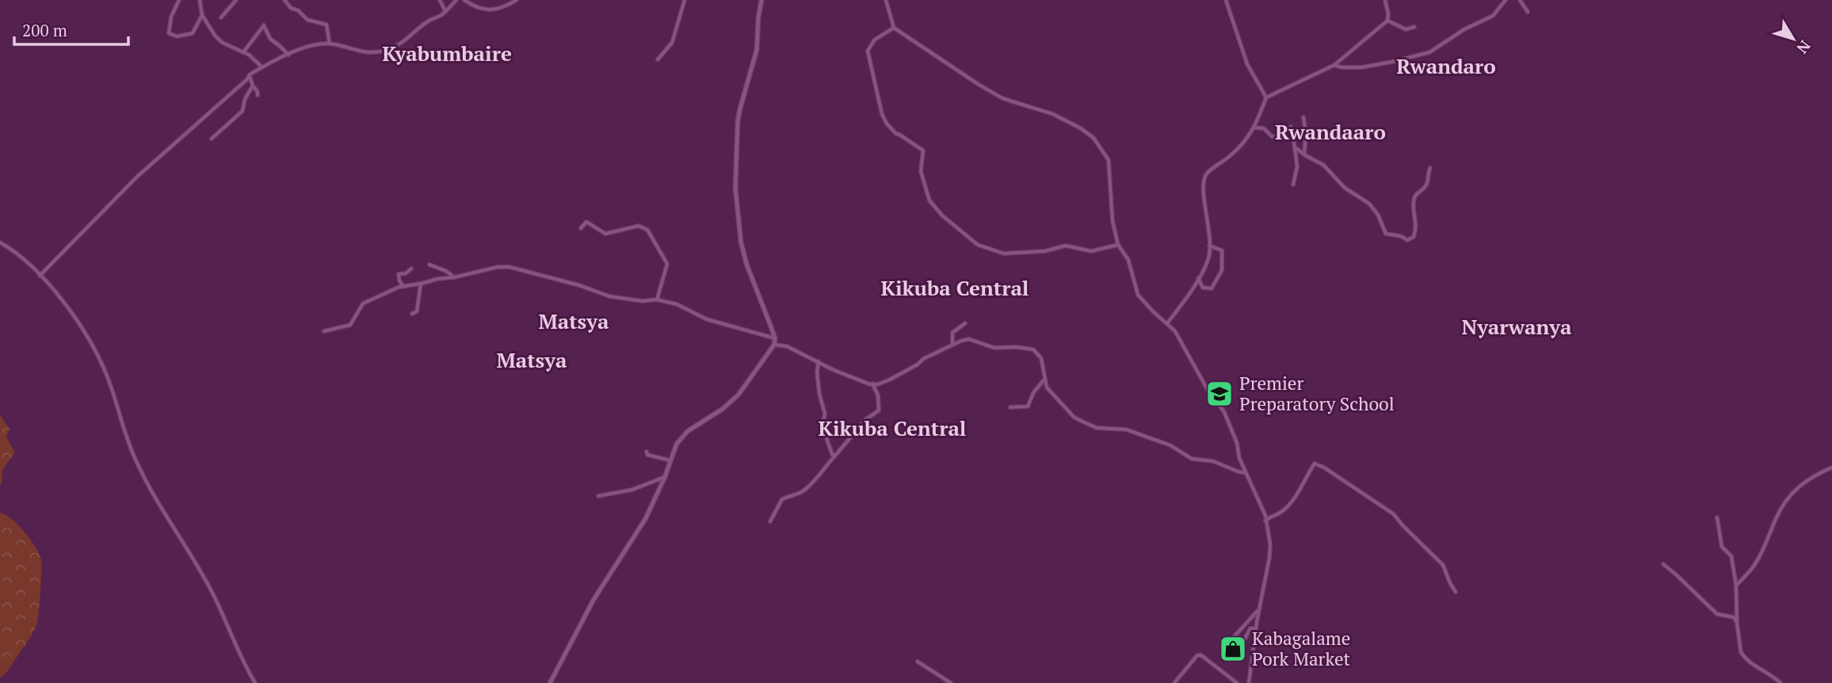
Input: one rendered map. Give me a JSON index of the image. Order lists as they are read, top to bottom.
{
  "districts": [
    "Kyabumbaire",
    "Rwandaro",
    "Rwandaaro",
    "Kikuba Central",
    "Matsya",
    "Nyarwanya",
    "Matsya",
    "Kikuba Central"
  ],
  "places": {
    "school or university": ["Premier Preparatory School"],
    "shop": ["Kabagalame Pork Market"]
  },
  "scale_bar": "200 m",
  "north": "bottom right"
}
